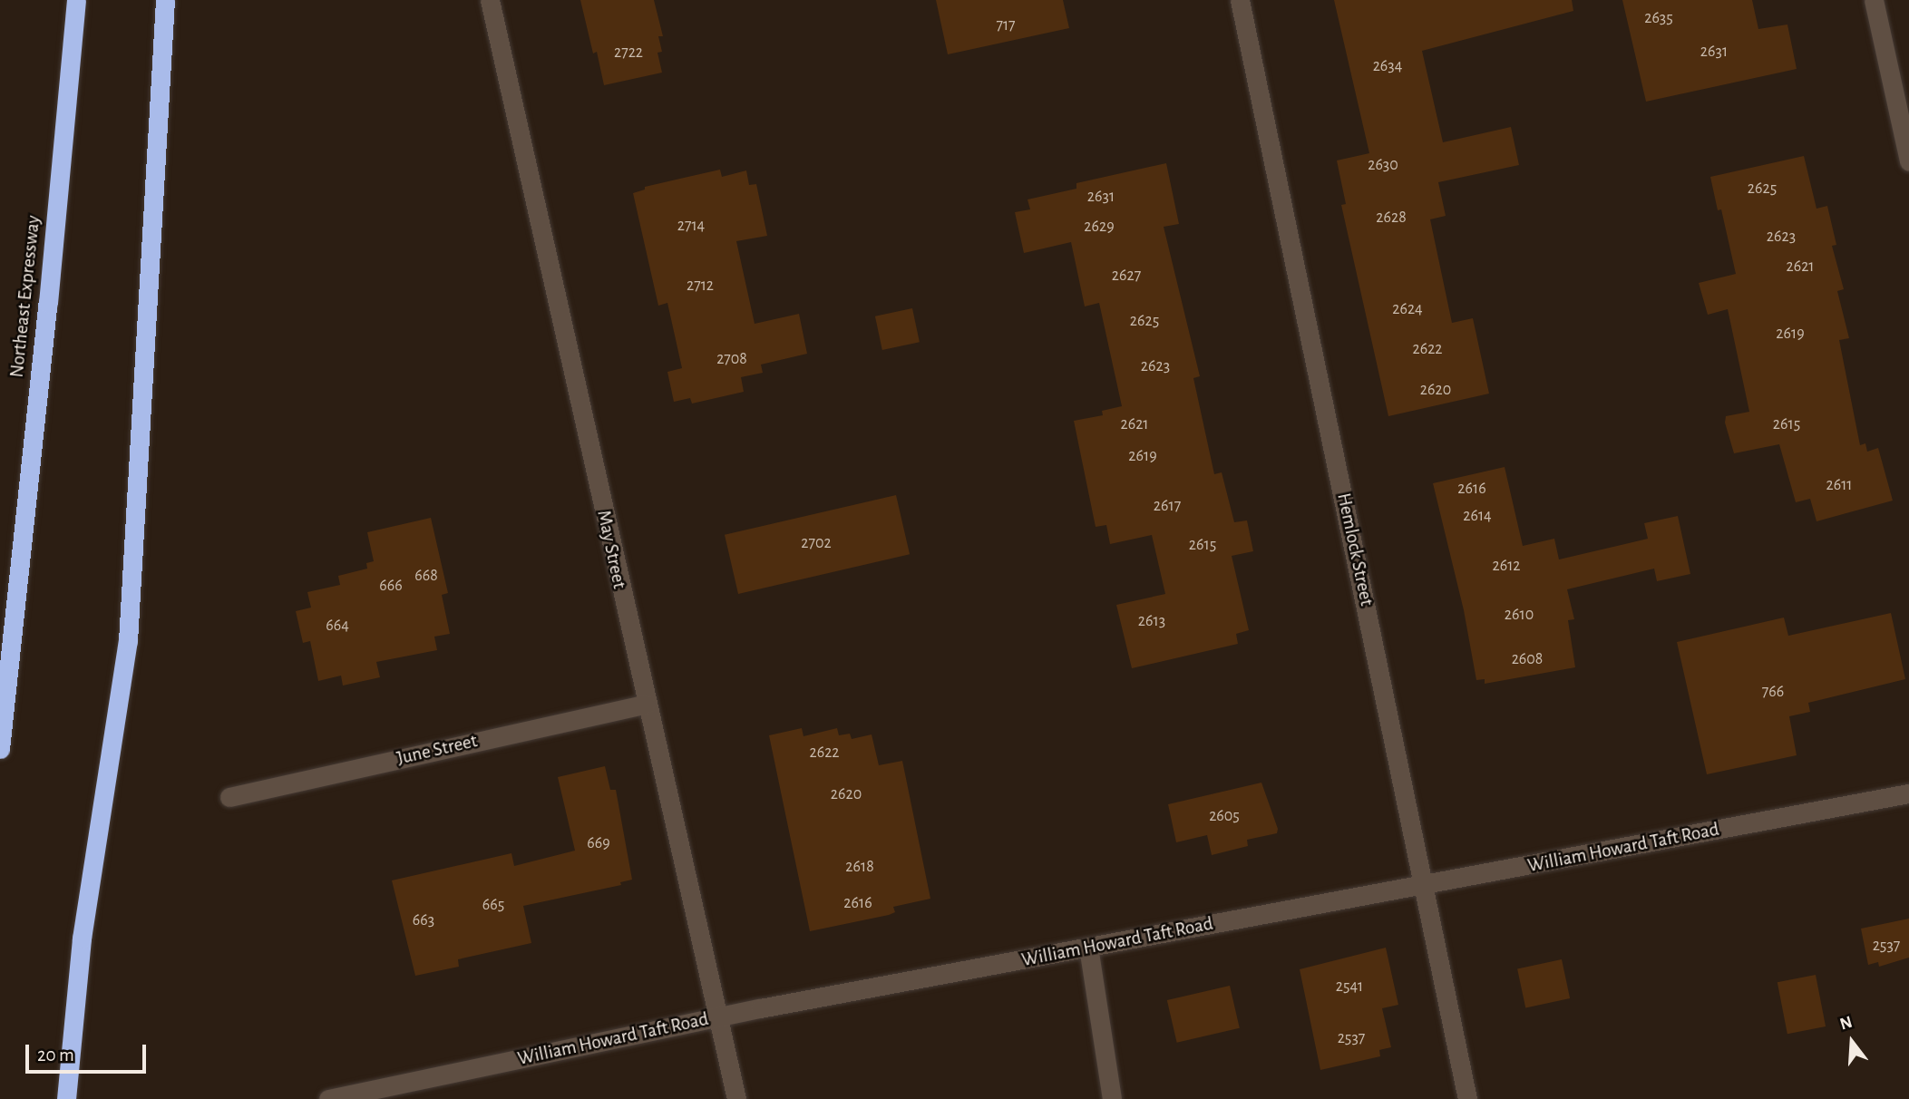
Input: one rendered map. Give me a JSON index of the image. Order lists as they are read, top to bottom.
{
  "streets": {
    "highway": ["Northeast Expressway"],
    "street": [
      "May Street",
      "Hemlock Street",
      "June Street",
      "William Howard Taft Road"
    ]
  },
  "crossings": [
    ["May Street", "June Street"],
    ["May Street", "William Howard Taft Road"],
    ["Hemlock Street", "William Howard Taft Road"]
  ],
  "house_numbers": [
    "2635",
    "717",
    "2631",
    "2722",
    "2634",
    "2630",
    "2625",
    "2631",
    "2628",
    "2714",
    "2629",
    "2623",
    "2621",
    "2627",
    "2712",
    "2624",
    "2625",
    "2619",
    "2622",
    "2708",
    "2623",
    "2620",
    "2621",
    "2615",
    "2619",
    "2611",
    "2616",
    "2617",
    "2614",
    "2702",
    "2615",
    "2612",
    "668",
    "666",
    "2610",
    "2613",
    "664",
    "2608",
    "766",
    "2622",
    "2620",
    "2605",
    "669",
    "2618",
    "2616",
    "665",
    "663",
    "2537",
    "2541",
    "2537"
  ],
  "scale_bar": "20 m",
  "north": "top"
}
